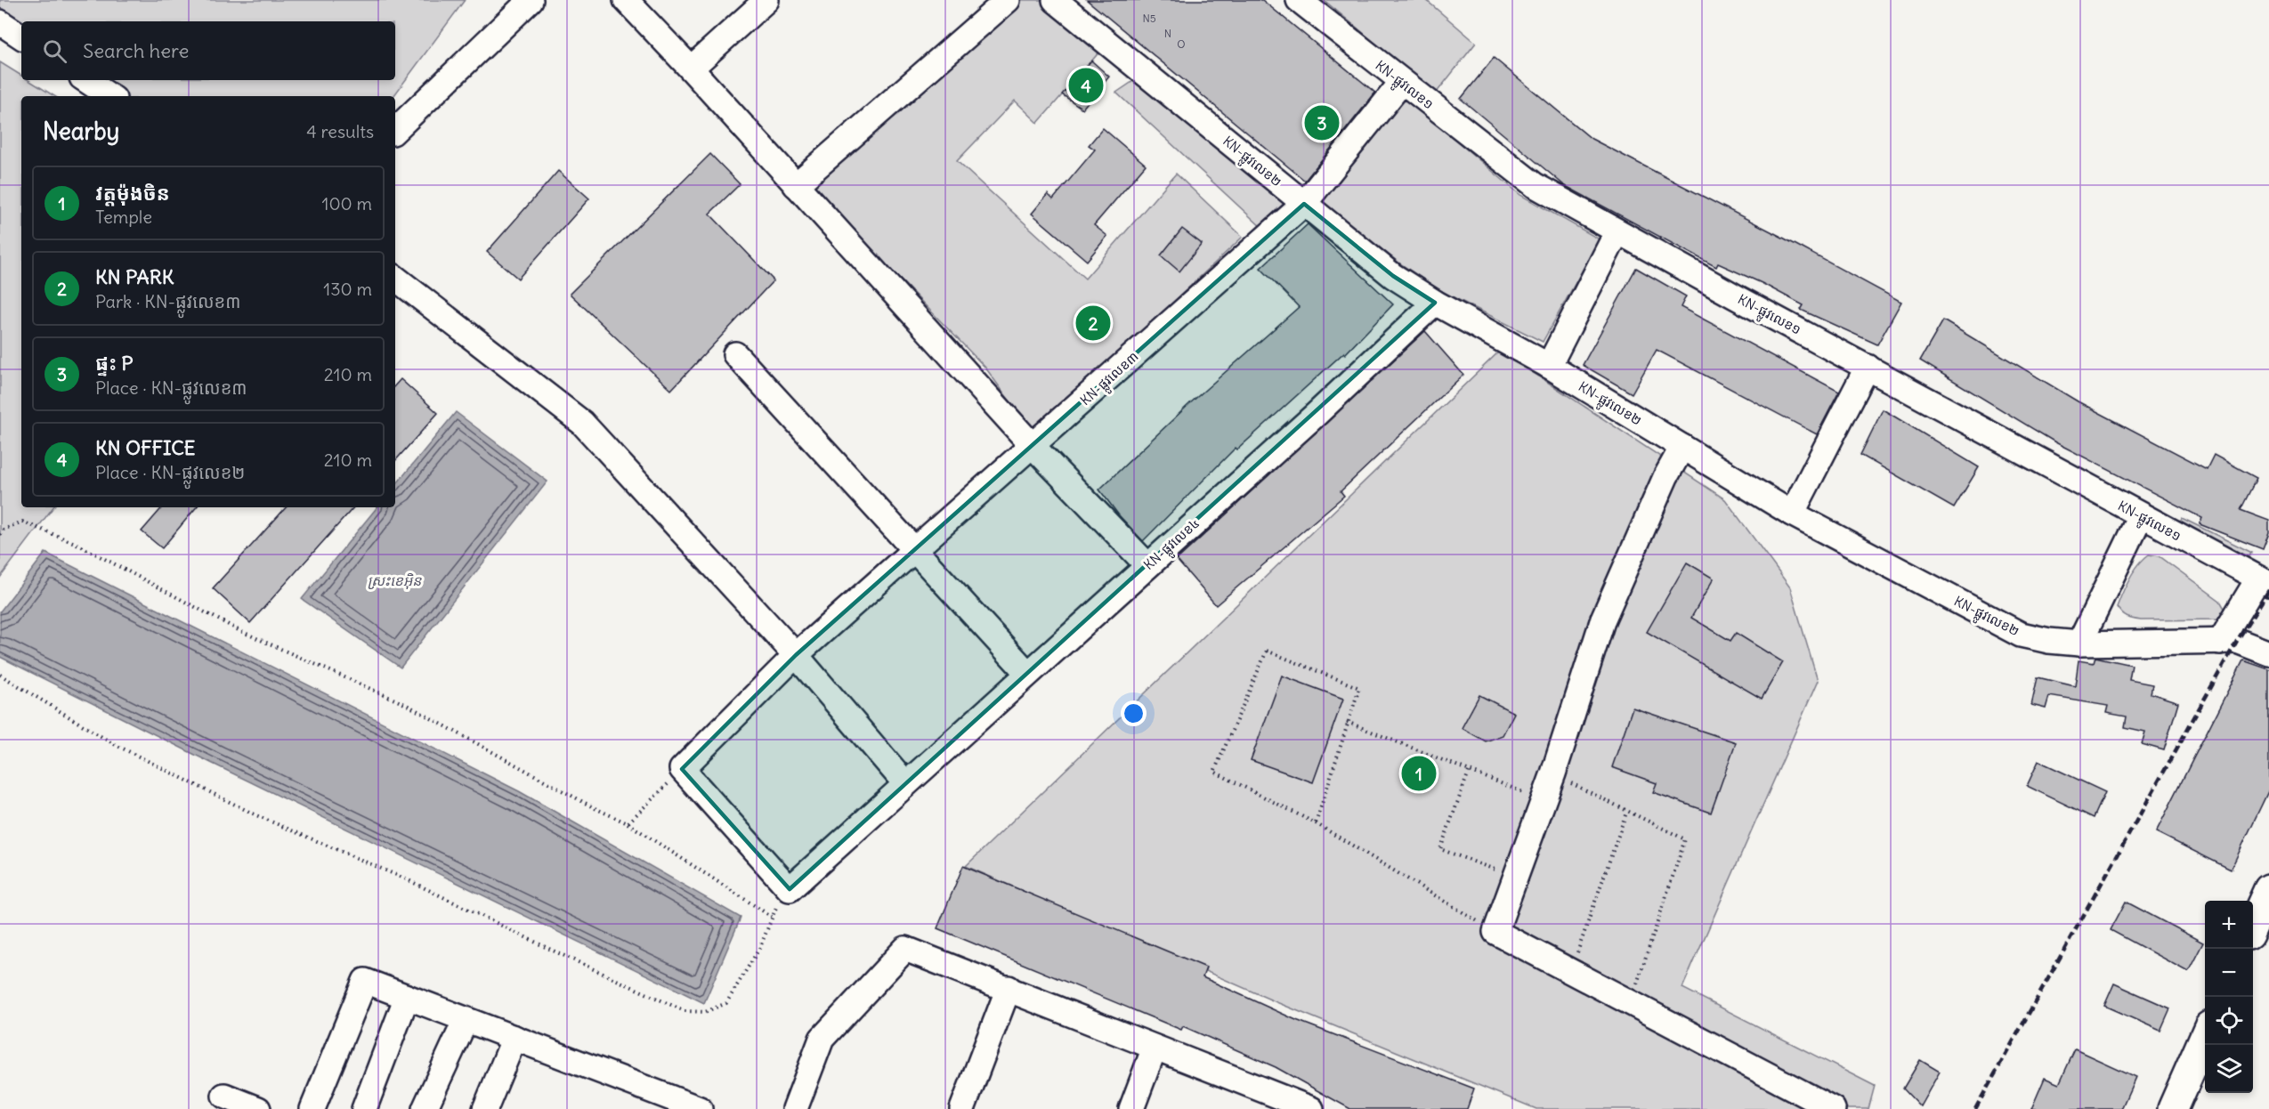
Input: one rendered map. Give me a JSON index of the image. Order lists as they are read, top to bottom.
{
  "streets": {
    "street": [
      "KN-ផ្លូវលេខ១",
      "KN-ផ្លូវលេខ២",
      "KN-ផ្លូវលេខ៣",
      "KN-ផ្លូវលេខ៤"
    ]
  },
  "crossings": [
    ["KN-ផ្លូវលេខ១", "KN-ផ្លូវលេខ៣"],
    ["KN-ផ្លូវលេខ២", "KN-ផ្លូវលេខ៣"],
    ["KN-ផ្លូវលេខ២", "KN-ផ្លូវលេខ៤"]
  ],
  "water": ["ស្រះខេអ៊ិន"],
  "house_numbers": ["N5", "N", "O"],
  "page": {
    "search": "Search here",
    "pins": [
      "4",
      "3",
      "2",
      "1"
    ],
    "heading": ["Nearby", "4 results"],
    "list": [
      {
        "mark": "1",
        "name": "វត្តម៉ុងចិន",
        "note": "Temple",
        "value": "100 m"
      },
      {
        "mark": "2",
        "name": "KN PARK",
        "note": "Park · KN-ផ្លូវលេខ៣",
        "value": "130 m"
      },
      {
        "mark": "3",
        "name": "ផ្ទះ P",
        "note": "Place · KN-ផ្លូវលេខ៣",
        "value": "210 m"
      },
      {
        "mark": "4",
        "name": "KN OFFICE",
        "note": "Place · KN-ផ្លូវលេខ២",
        "value": "210 m"
      }
    ],
    "map_buttons": ["+", "−"]
  }
}
